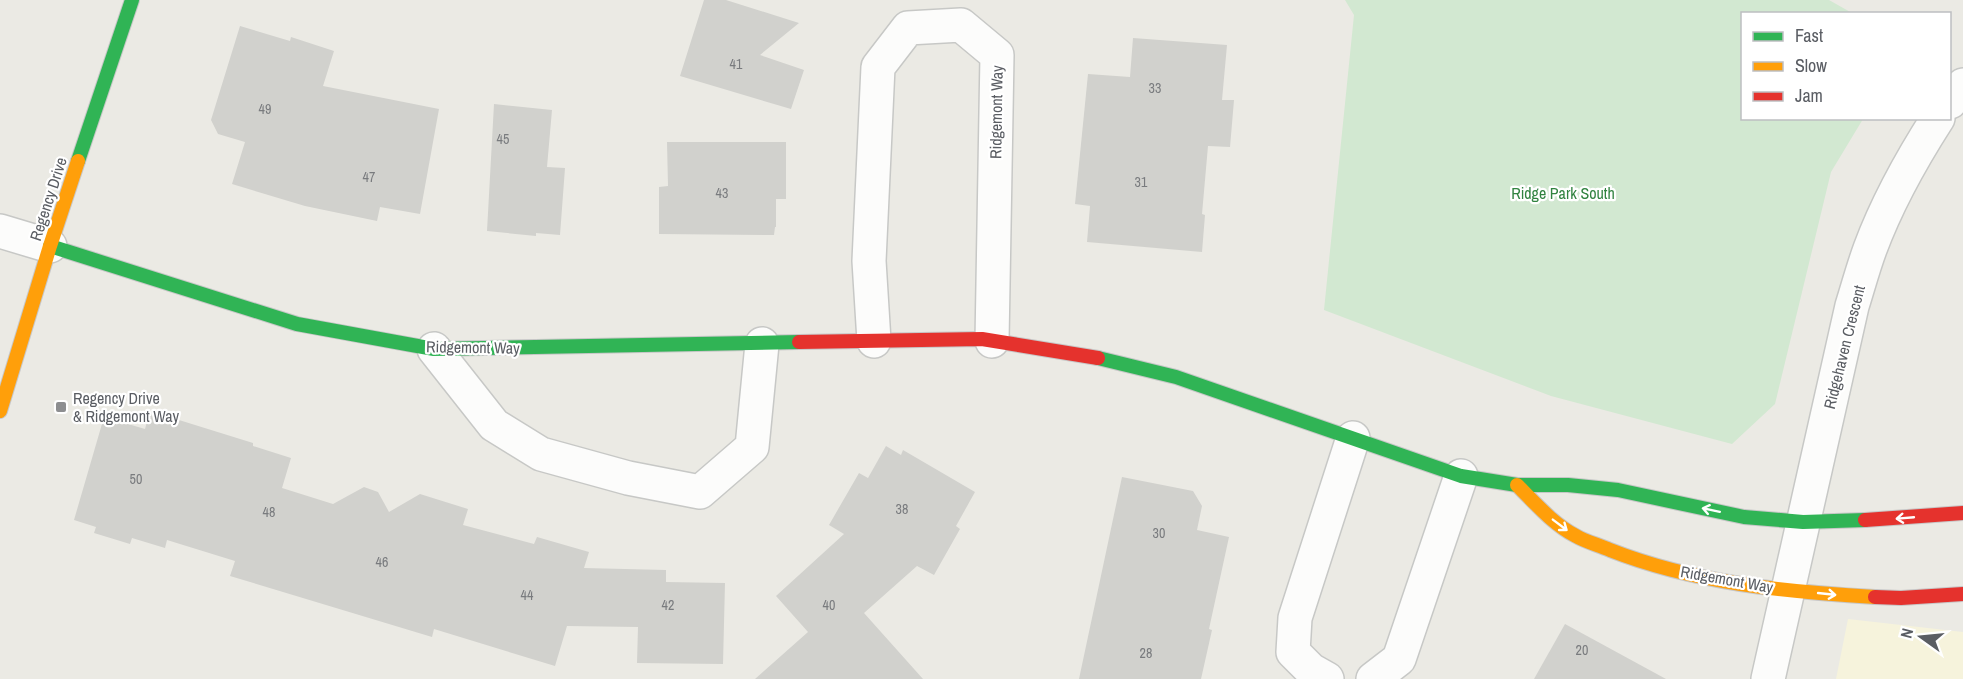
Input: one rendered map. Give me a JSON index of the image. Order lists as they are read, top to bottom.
{
  "streets": {
    "street": ["Ridgemont Way", "Regency Drive", "Ridgehaven Crescent"]
  },
  "crossings": [
    ["Ridgemont Way", "Regency Drive"],
    ["Ridgemont Way", "Ridgehaven Crescent"]
  ],
  "parks": ["Ridge Park South"],
  "places": {
    "transit": ["Regency Drive & Ridgemont Way"]
  },
  "house_numbers": [
    "41",
    "33",
    "49",
    "45",
    "47",
    "31",
    "43",
    "50",
    "38",
    "48",
    "30",
    "46",
    "44",
    "42",
    "40",
    "20",
    "28"
  ],
  "legend": ["Fast", "Slow", "Jam"],
  "north": "left"
}
